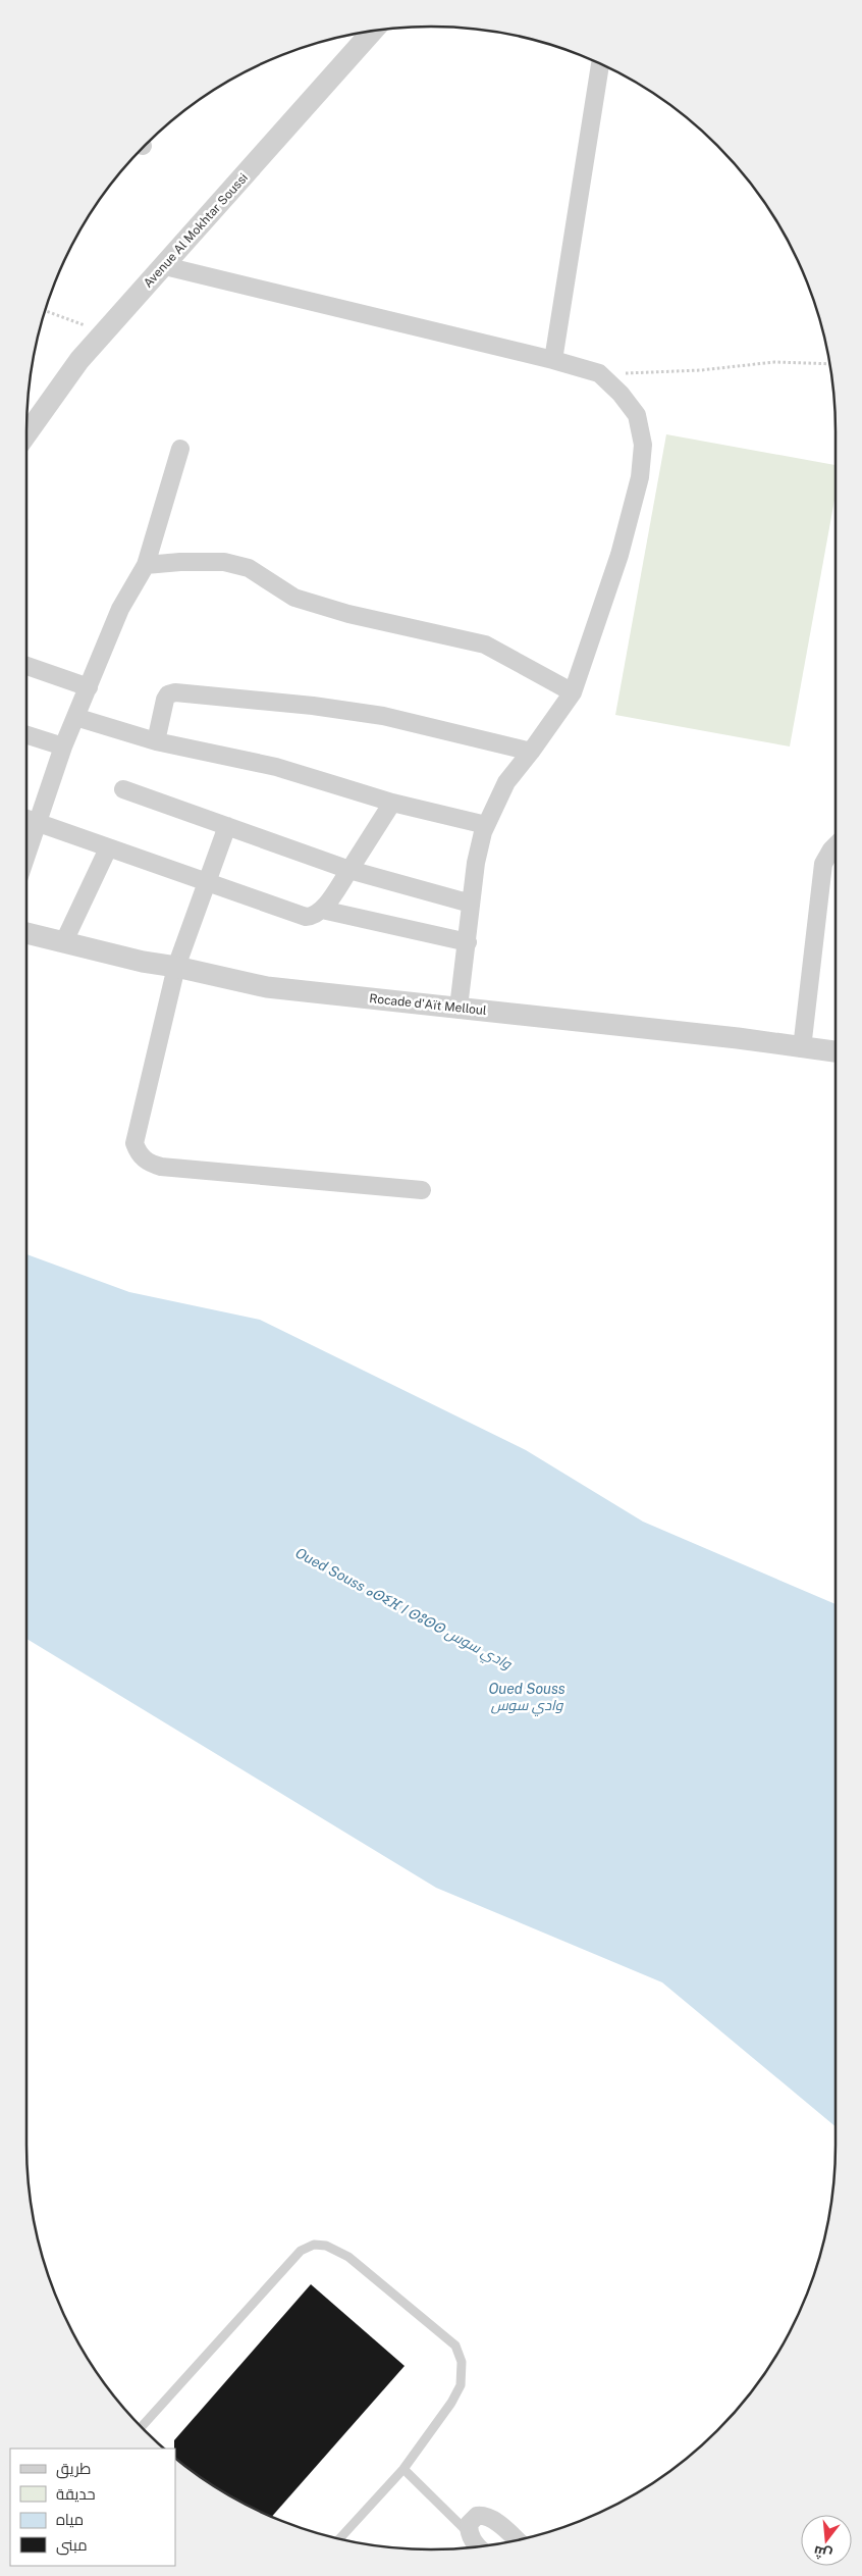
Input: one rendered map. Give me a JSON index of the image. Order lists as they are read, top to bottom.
{
  "streets": {
    "street": ["Avenue Al Mokhtar Soussi", "Rocade d'Aït Melloul"]
  },
  "water": ["Oued Souss ⴰⵙⵉⴼ ⵏ ⵙⵓⵙⵙ وادي سوس", "Oued Souss وادي سوس"],
  "legend": [
    "طريق",
    "حديقة",
    "مياه",
    "مبنى"
  ],
  "north": "bottom"
}
